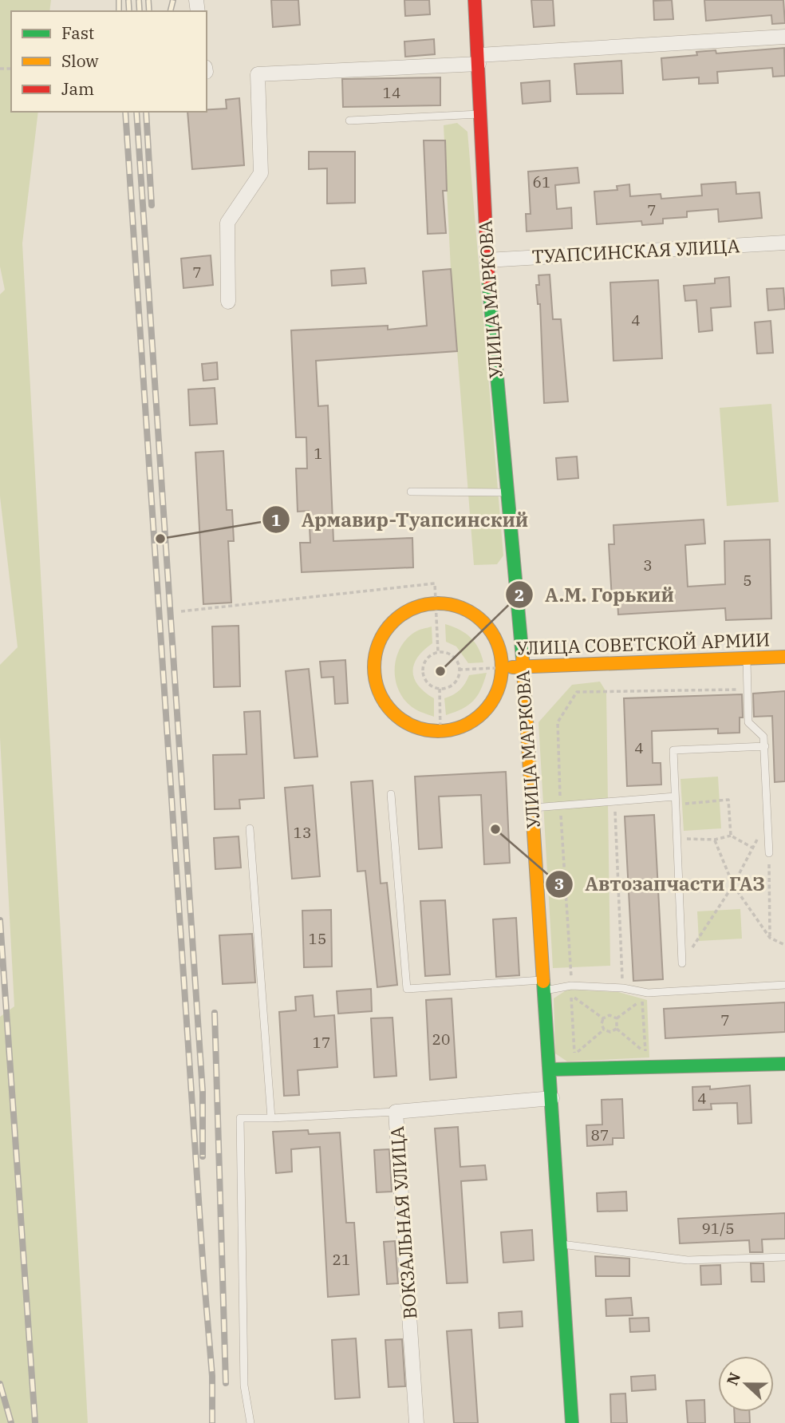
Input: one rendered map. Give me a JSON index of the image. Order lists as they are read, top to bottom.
{
  "streets": {
    "main road": ["УЛИЦА МАРКОВА", "УЛИЦА СОВЕТСКОЙ АРМИИ"],
    "street": ["ТУАПСИНСКАЯ УЛИЦА", "ВОКЗАЛЬНАЯ УЛИЦА"]
  },
  "crossings": [
    ["ТУАПСИНСКАЯ УЛИЦА", "УЛИЦА МАРКОВА"],
    ["УЛИЦА МАРКОВА", "УЛИЦА СОВЕТСКОЙ АРМИИ"],
    ["УЛИЦА МАРКОВА", "ВОКЗАЛЬНАЯ УЛИЦА"]
  ],
  "places": ["Армавир-Туапсинский", "А.М. Горький", "Автозапчасти ГАЗ"],
  "house_numbers": [
    "14",
    "61",
    "7",
    "7",
    "4",
    "1",
    "3",
    "5",
    "4",
    "13",
    "15",
    "7",
    "20",
    "17",
    "4",
    "87",
    "91/5",
    "21"
  ],
  "legend": ["Fast", "Slow", "Jam"],
  "north": "left"
}
